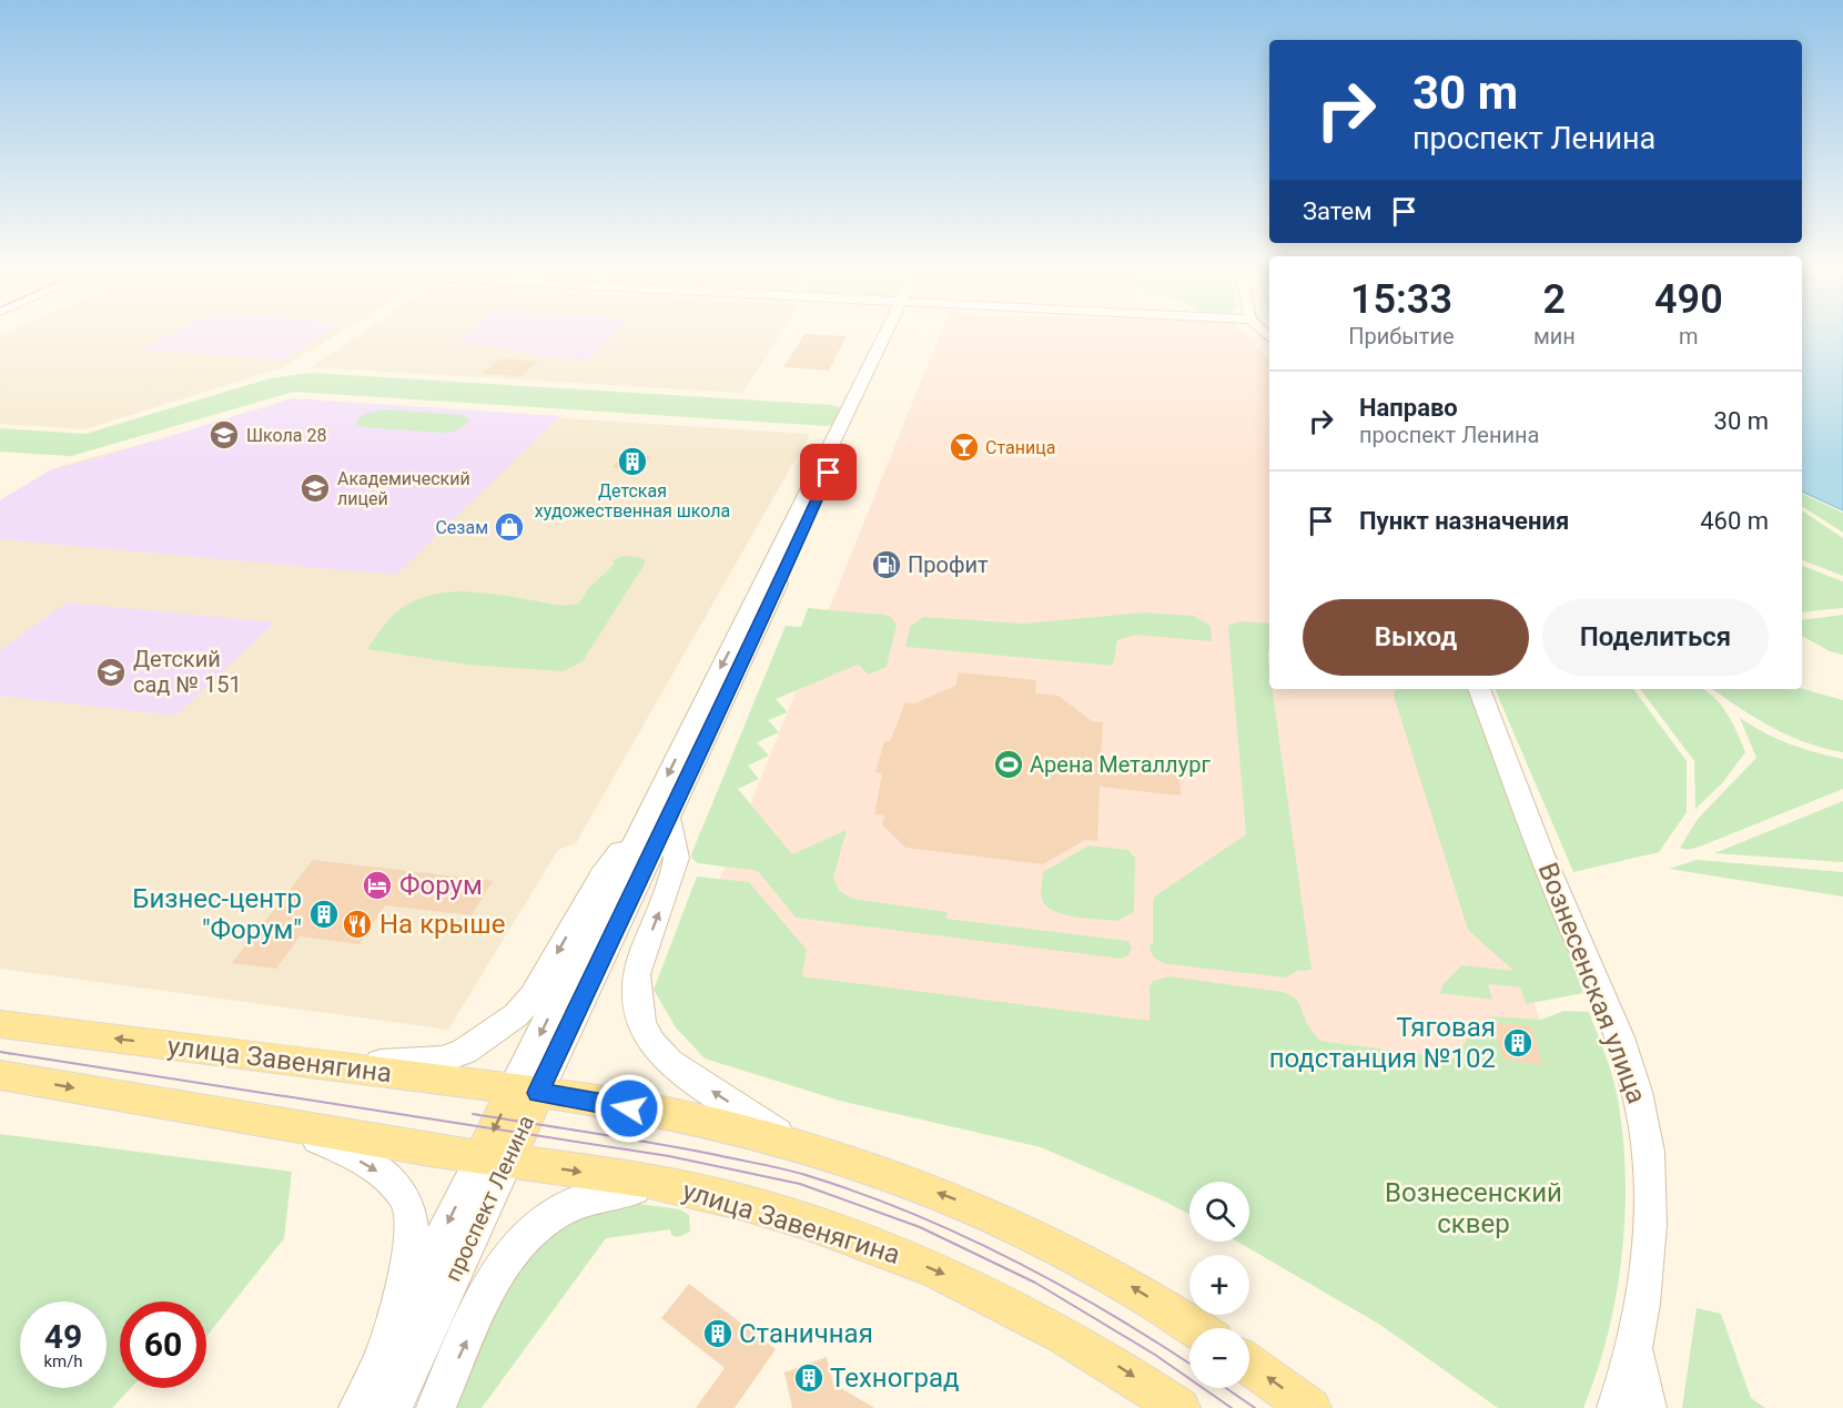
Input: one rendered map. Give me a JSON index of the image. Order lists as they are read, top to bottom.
{
  "streets": {
    "main road": ["Вознесенская улица", "улица Завенягина", "проспект Ленина"]
  },
  "crossings": [
    ["улица Завенягина", "проспект Ленина"]
  ],
  "parks": ["Вознесенский cквер"],
  "places": {
    "school or university": ["Школа 28", "Академический лицей", "Детский сад № 151"],
    "bar": ["Станица"],
    "building": [
      "Детская художественная школа",
      "Бизнес-центр \"Форум\"",
      "Тяговая подстанция №102",
      "Станичная",
      "Техноград"
    ],
    "shop": ["Сезам"],
    "fuel station": ["Профит"],
    "sports": ["Арена Металлург"],
    "hotel": ["Форум"],
    "restaurant": ["На крыше"]
  },
  "page": {
    "turn": ["30 m", "проспект Ленина"],
    "then": "Затем",
    "eta": [
      "15:33",
      "Прибытие",
      "2",
      "мин",
      "490",
      "m"
    ],
    "list": [
      {
        "name": "Направо",
        "note": "проспект Ленина",
        "value": "30 m"
      },
      {
        "name": "Пункт назначения",
        "value": "460 m"
      }
    ],
    "buttons": ["Выход", "Поделиться"],
    "map_buttons": ["+", "−"],
    "speed": "49 km/h",
    "limit": "60"
  }
}
